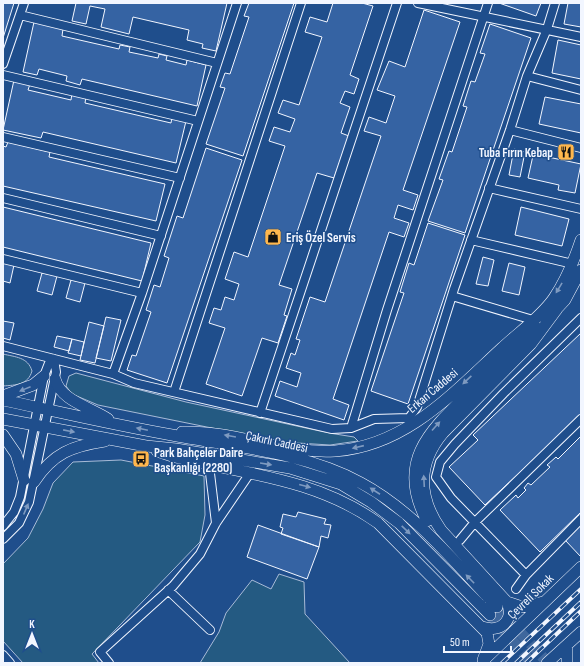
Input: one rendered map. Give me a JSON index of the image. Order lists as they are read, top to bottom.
{
  "streets": {
    "main road": ["Erkan Caddesi", "Çakırlı Caddesi", "Çevreli Sokak"]
  },
  "crossings": [
    ["Erkan Caddesi", "Çakırlı Caddesi"]
  ],
  "places": {
    "restaurant": ["Tuba Fırın Kebap"],
    "shop": ["Eriş Özel Servis"],
    "bus stop": ["Park Bahçeler Dai̇re Başkanlığı (2280)"]
  },
  "scale_bar": "50 m",
  "north": "top"
}
